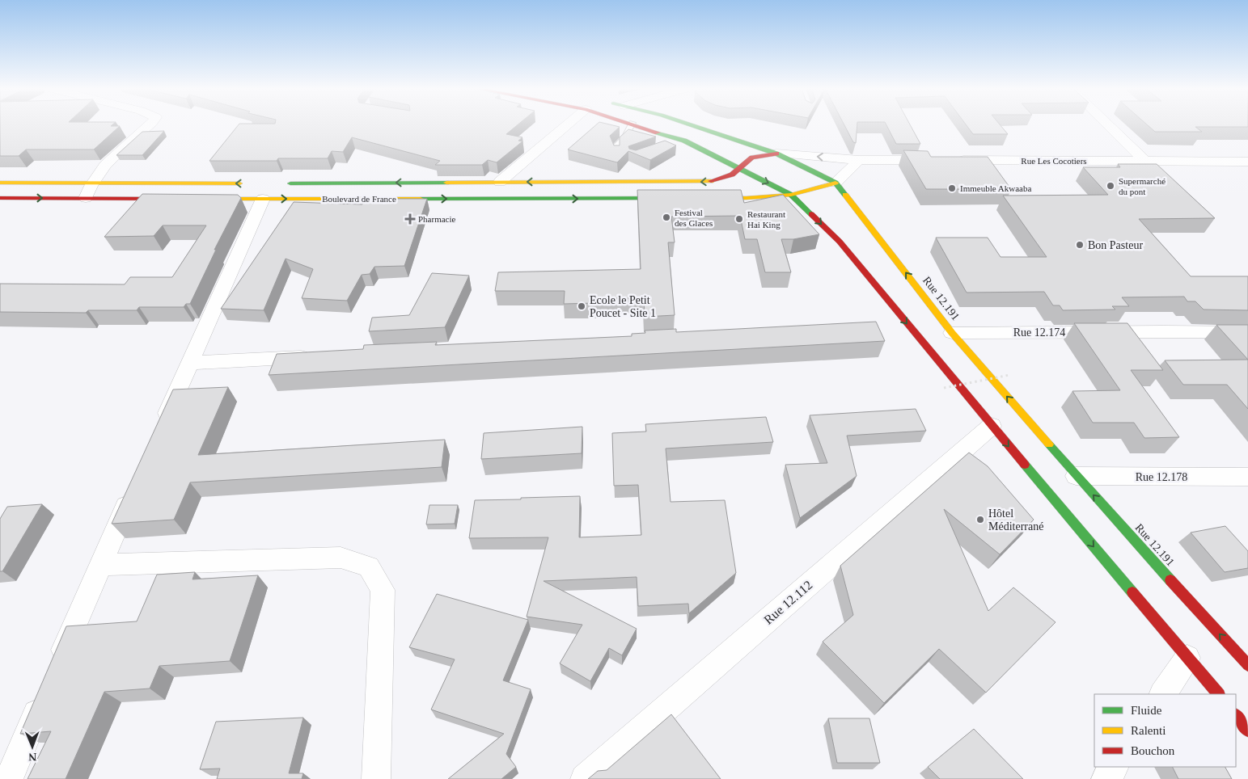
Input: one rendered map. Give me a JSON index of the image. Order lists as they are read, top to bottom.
{
  "streets": {
    "main road": ["Boulevard de France", "Rue 12.191"],
    "street": [
      "Rue Les Cocotiers",
      "Rue 12.174",
      "Rue 12.178",
      "Rue 12.112"
    ]
  },
  "crossings": [
    ["Rue Les Cocotiers", "Boulevard de France"],
    ["Rue Les Cocotiers", "Rue 12.191"],
    ["Boulevard de France", "Rue 12.191"],
    ["Rue 12.191", "Rue 12.174"],
    ["Rue 12.191", "Rue 12.178"]
  ],
  "places": {
    "other": [
      "Supermarché du pont",
      "Immeuble Akwaaba",
      "Festival des Glaces",
      "Restaurant Hai King",
      "Bon Pasteur",
      "Ecole le Petit Poucet - Site 1",
      "Hôtel Méditerrané"
    ],
    "health": ["Pharmacie"]
  },
  "legend": ["Fluide", "Ralenti", "Bouchon"],
  "north": "bottom"
}
